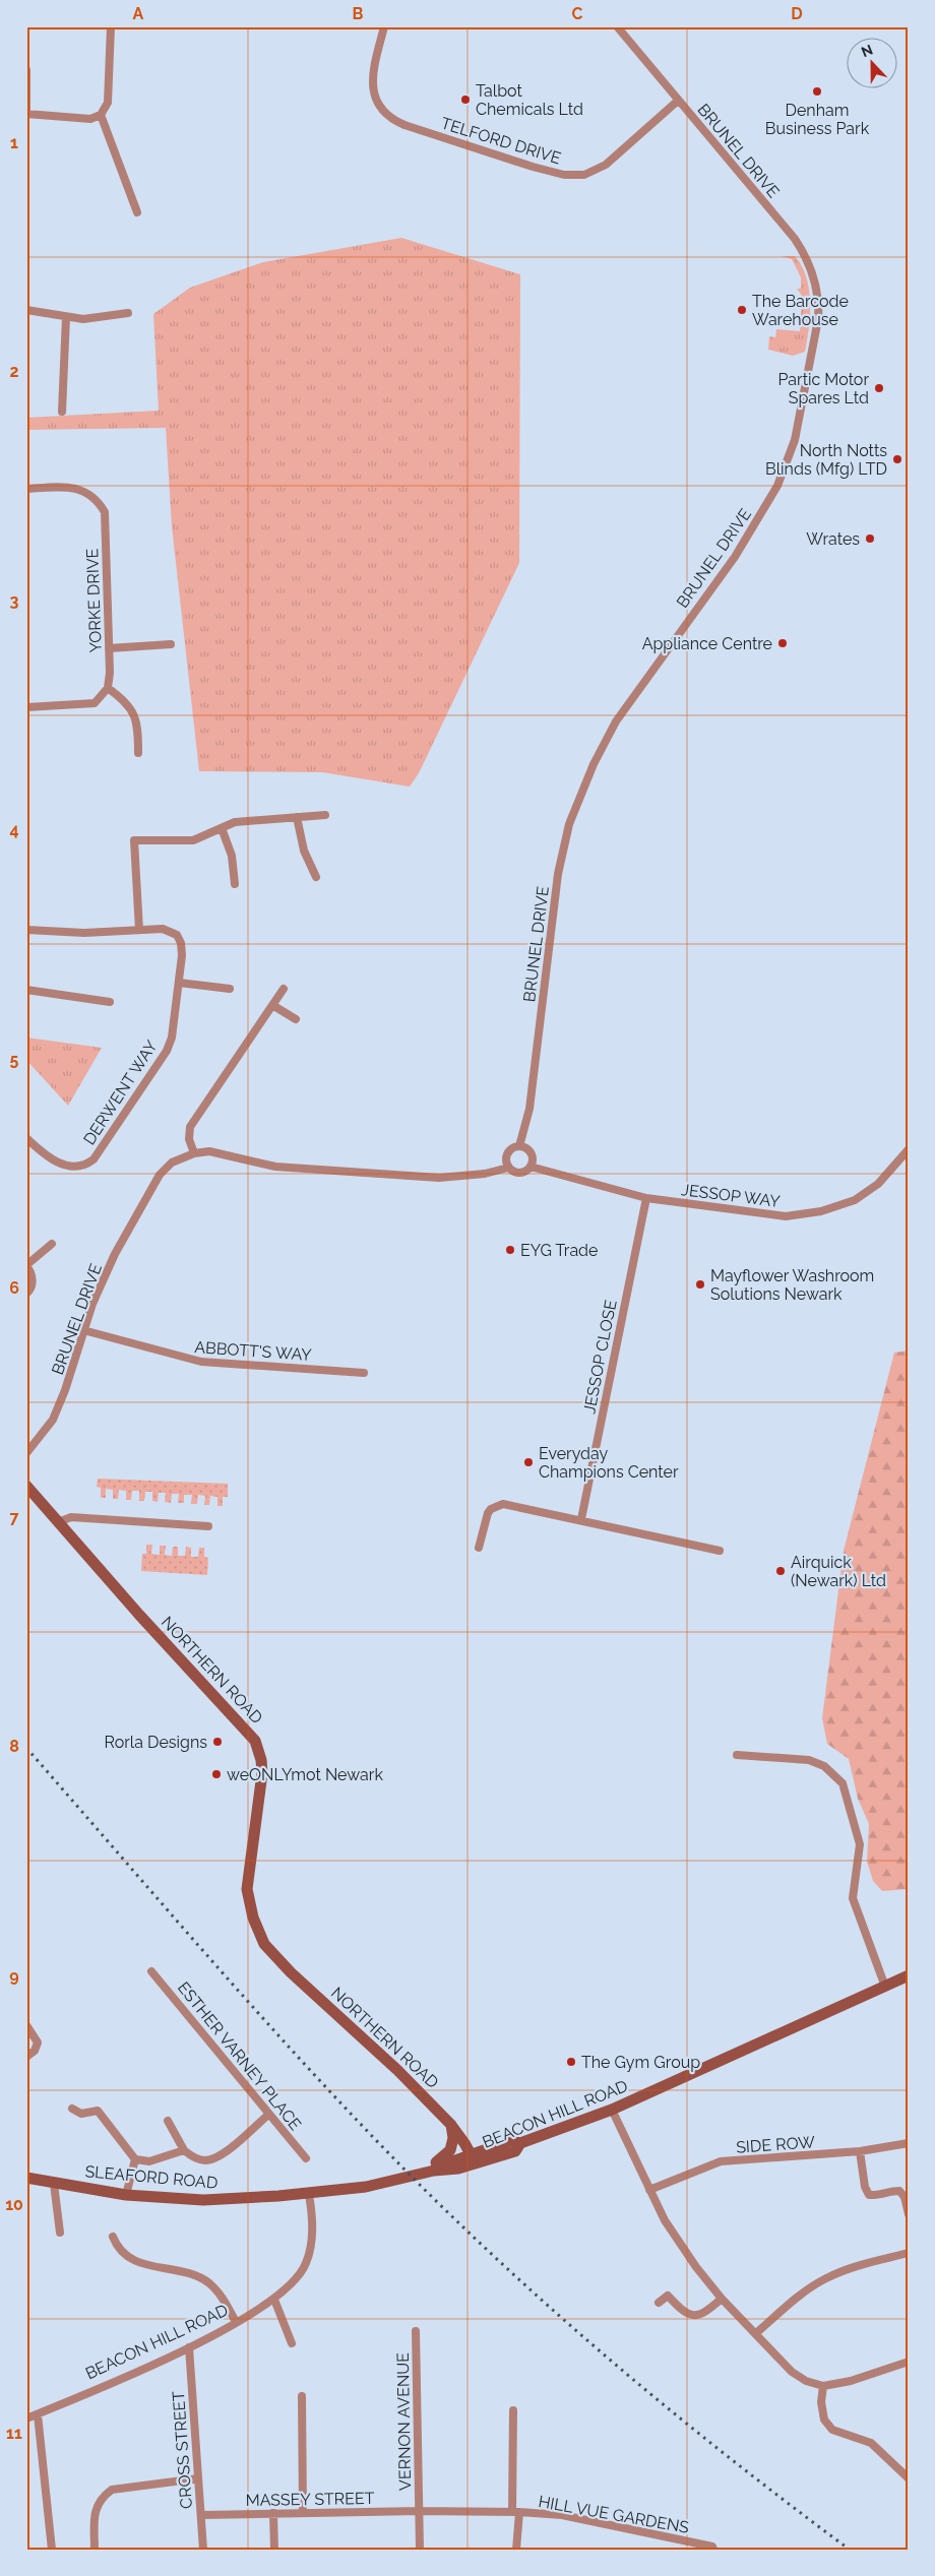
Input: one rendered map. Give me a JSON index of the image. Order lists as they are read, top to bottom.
{
  "streets": {
    "street": [
      "TELFORD DRIVE",
      "BRUNEL DRIVE",
      "YORKE DRIVE",
      "DERWENT WAY",
      "JESSOP WAY",
      "ABBOTT'S WAY",
      "JESSOP CLOSE",
      "NORTHERN ROAD",
      "ESTHER VARNEY PLACE",
      "BEACON HILL ROAD",
      "SIDE ROW",
      "SLEAFORD ROAD",
      "VERNON AVENUE",
      "CROSS STREET",
      "MASSEY STREET",
      "HILL VUE GARDENS"
    ]
  },
  "crossings": [
    ["TELFORD DRIVE", "BRUNEL DRIVE"],
    ["BRUNEL DRIVE", "JESSOP WAY"],
    ["BRUNEL DRIVE", "ABBOTT'S WAY"],
    ["JESSOP WAY", "JESSOP CLOSE"],
    ["NORTHERN ROAD", "BEACON HILL ROAD"],
    ["BEACON HILL ROAD", "SLEAFORD ROAD"],
    ["BEACON HILL ROAD", "CROSS STREET"],
    ["VERNON AVENUE", "MASSEY STREET"],
    ["VERNON AVENUE", "HILL VUE GARDENS"],
    ["CROSS STREET", "MASSEY STREET"],
    ["MASSEY STREET", "HILL VUE GARDENS"]
  ],
  "places": [
    "Denham Business Park",
    "Talbot Chemicals Ltd",
    "The Barcode Warehouse",
    "Partic Motor Spares Ltd",
    "North Notts Blinds (Mfg) LTD",
    "Wrates",
    "Appliance Centre",
    "EYG Trade",
    "Mayflower Washroom Solutions Newark",
    "Everyday Champions Center",
    "Airquick (Newark) Ltd",
    "Rorla Designs",
    "weONLYmot Newark",
    "The Gym Group"
  ],
  "north": "top",
  "grid": {
    "columns": [
      "A",
      "B",
      "C",
      "D"
    ],
    "rows": [
      "1",
      "2",
      "3",
      "4",
      "5",
      "6",
      "7",
      "8",
      "9",
      "10",
      "11"
    ]
  }
}
